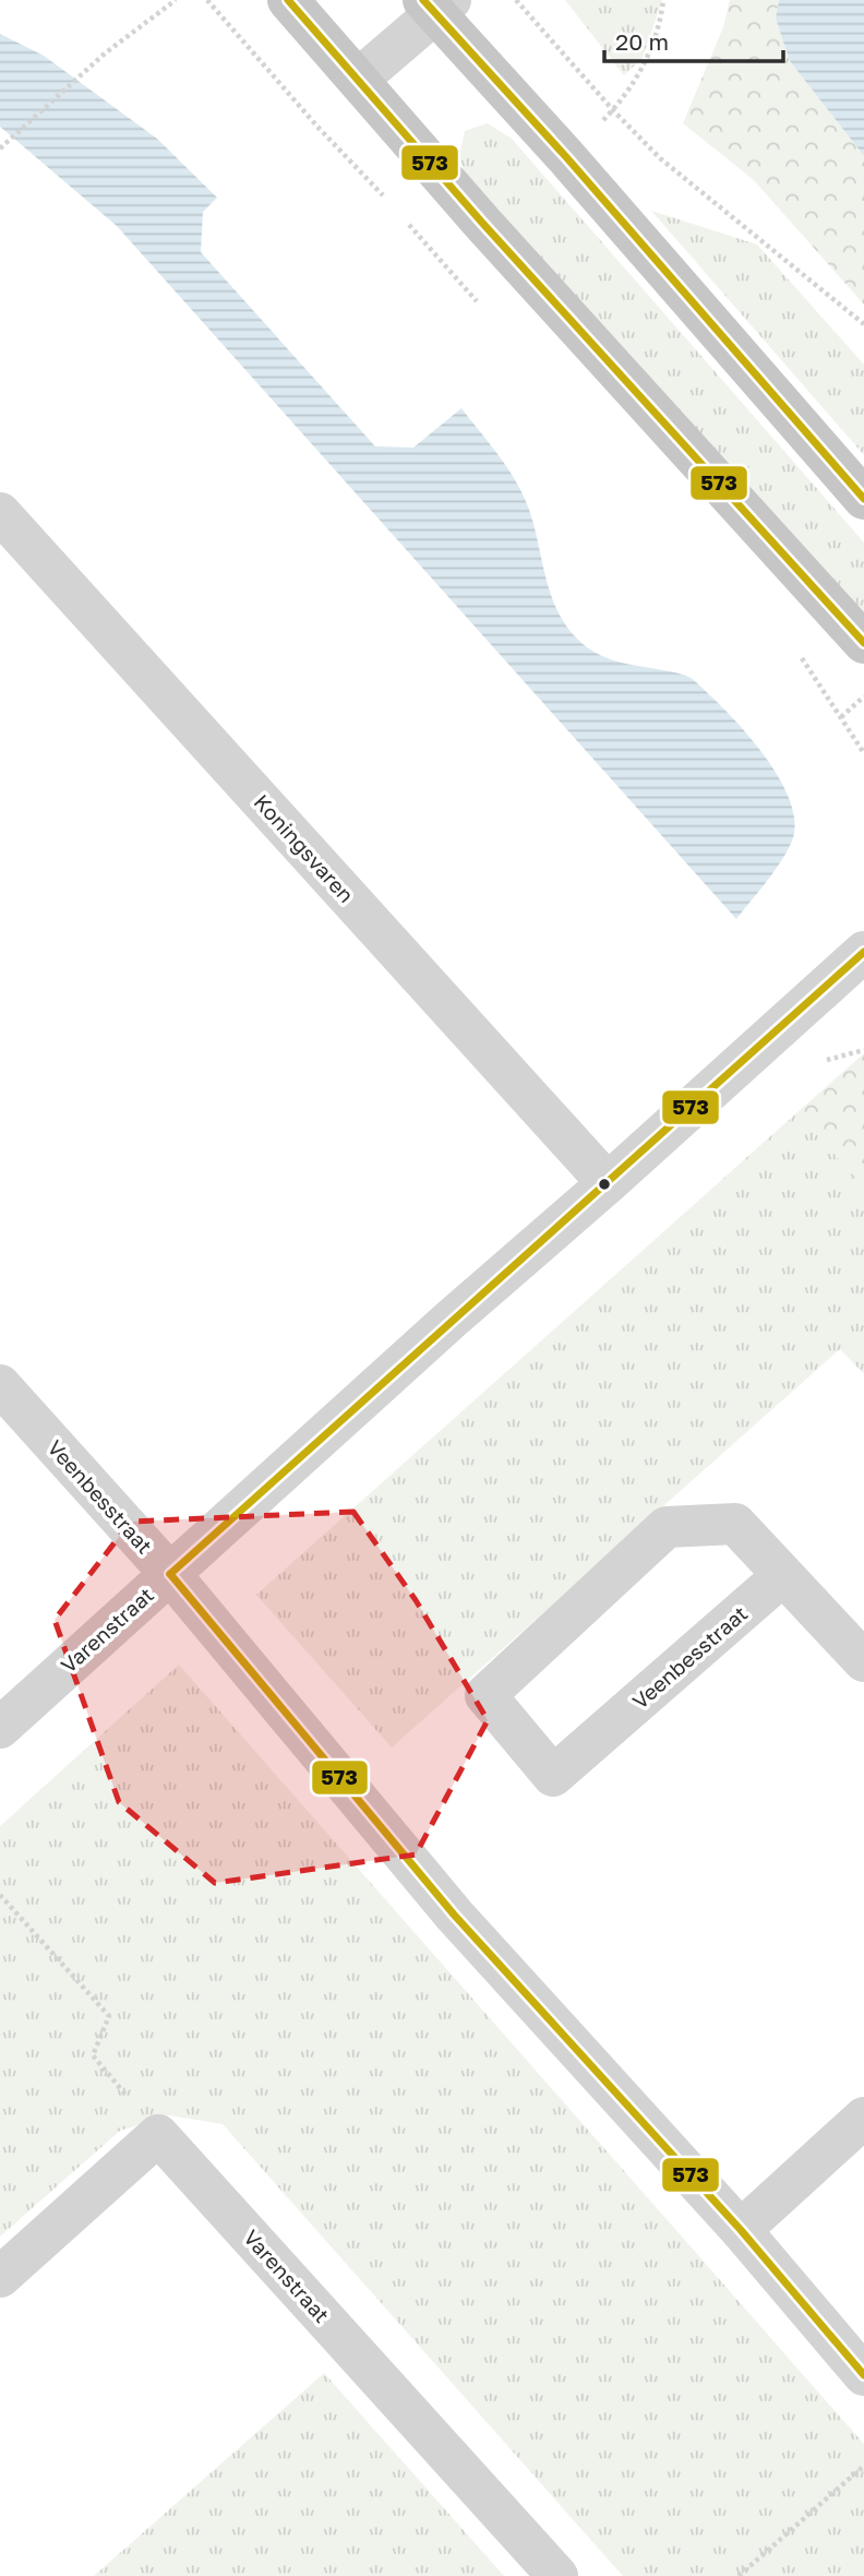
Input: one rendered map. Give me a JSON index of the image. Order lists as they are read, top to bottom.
{
  "streets": {
    "street": ["Koningsvaren", "Veenbesstraat", "Varenstraat"]
  },
  "crossings": [
    ["Koningsvaren", "Varenstraat"],
    ["Veenbesstraat", "Varenstraat"]
  ],
  "lines": ["transit line 573"],
  "scale_bar": "20 m"
}
